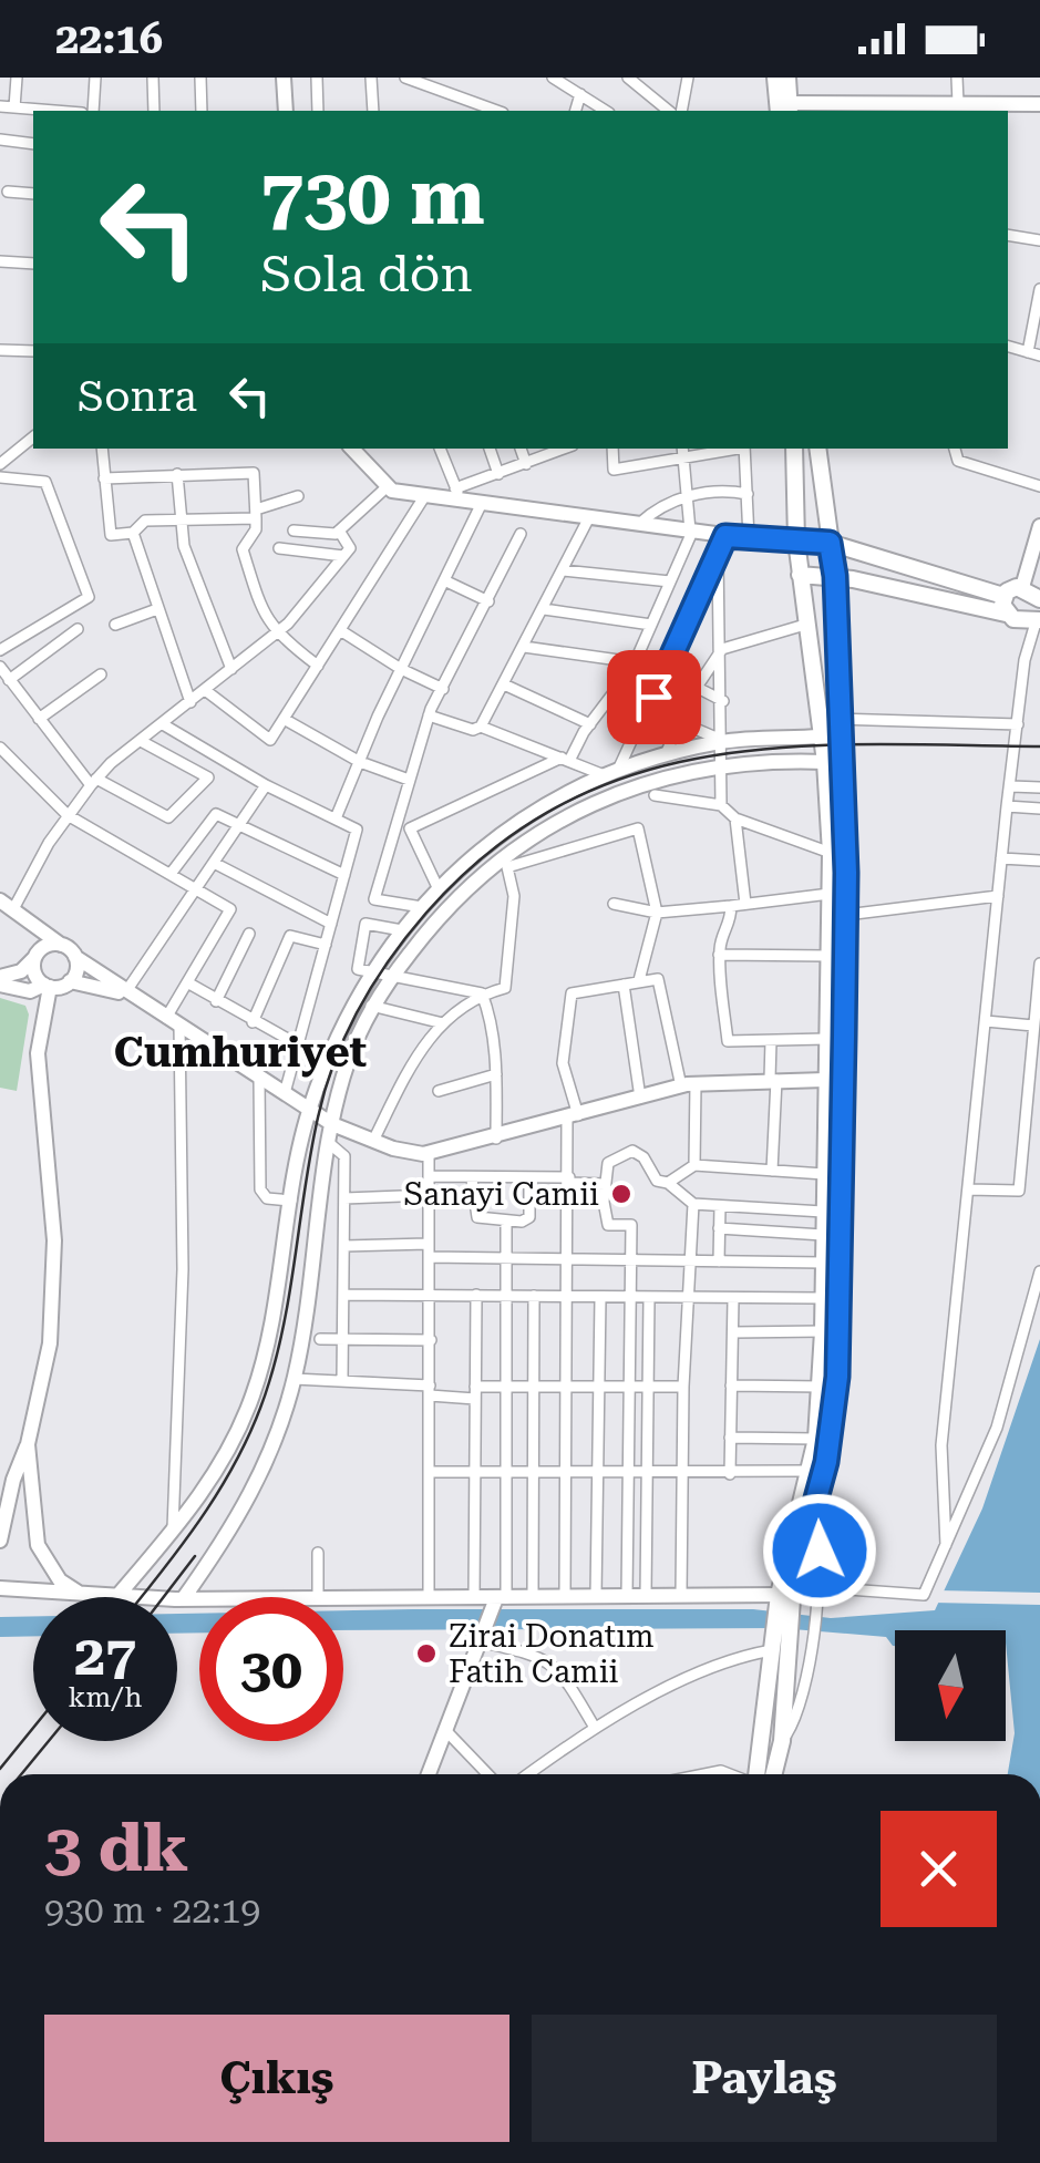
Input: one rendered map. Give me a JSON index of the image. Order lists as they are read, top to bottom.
{
  "districts": ["Cumhuriyet"],
  "places": ["Sanayi Camii", "Zirai Donatım Fatih Camii"],
  "north": "bottom",
  "page": {
    "status": "22:16",
    "turn": ["730 m", "Sola dön"],
    "then": "Sonra",
    "speed": "27 km/h",
    "limit": "30",
    "heading": ["3 dk", "930 m · 22:19"],
    "buttons": ["Çıkış", "Paylaş"]
  }
}
